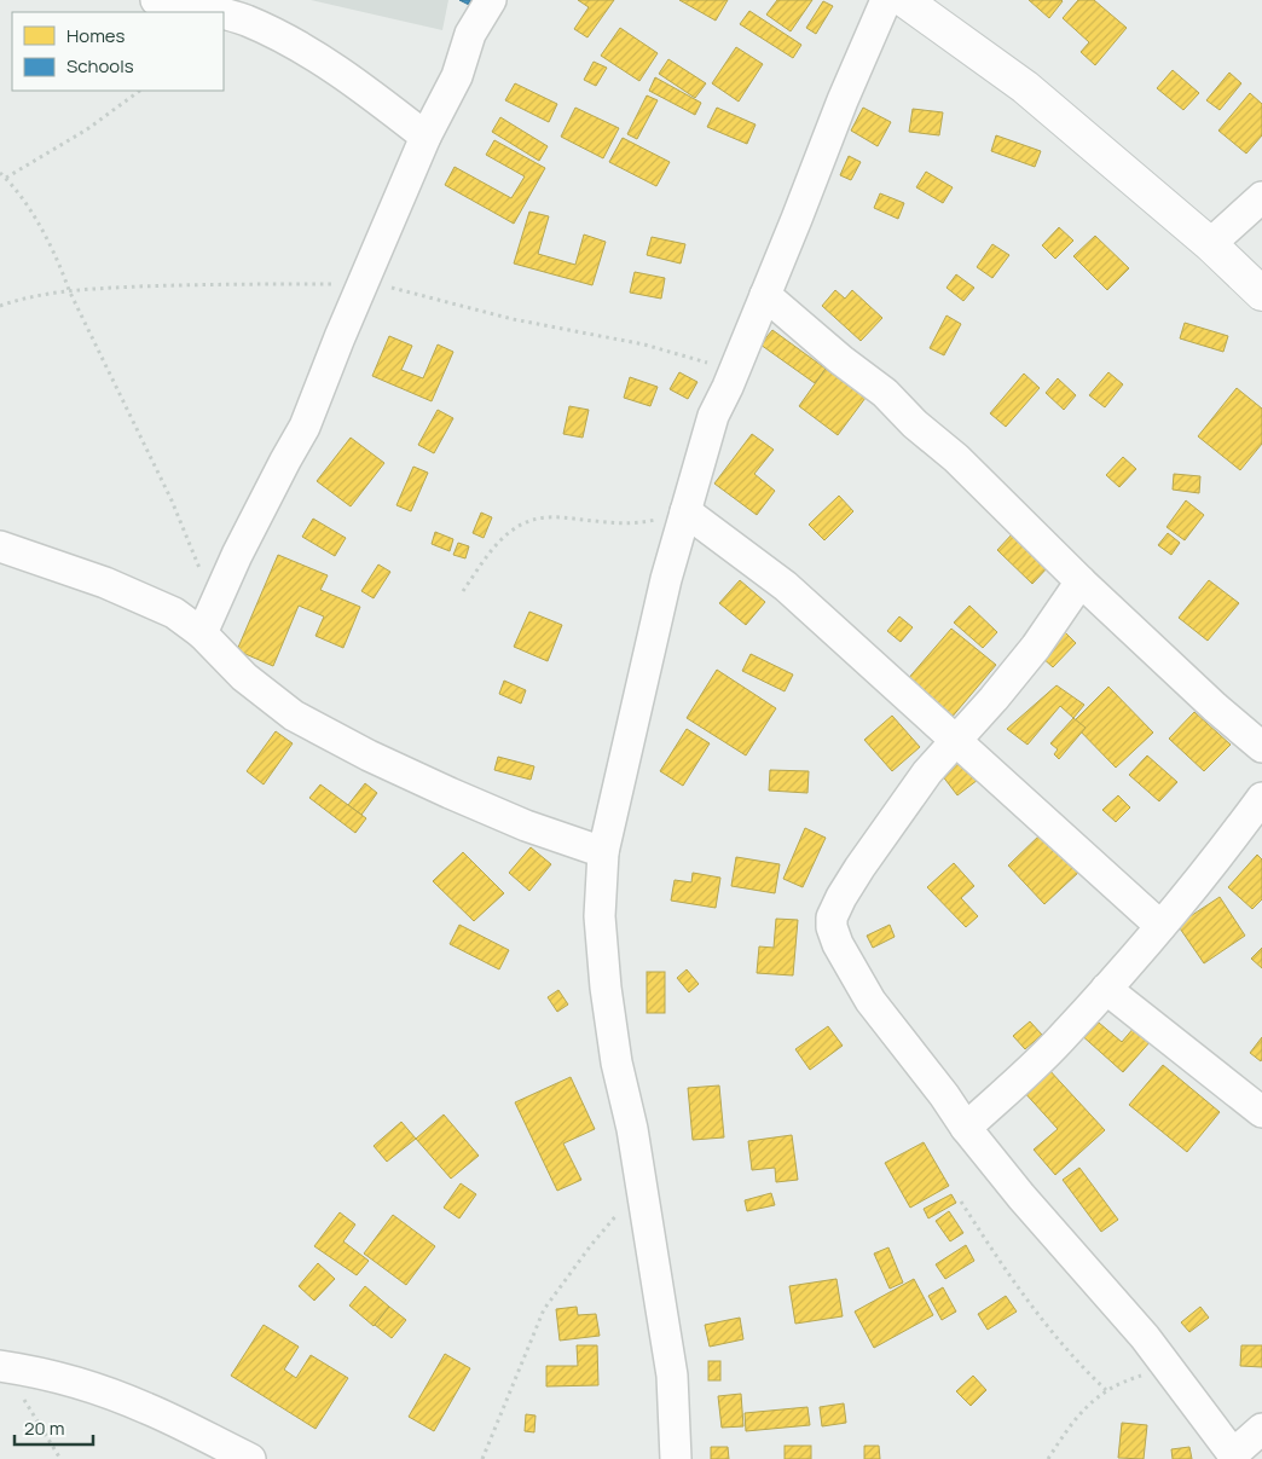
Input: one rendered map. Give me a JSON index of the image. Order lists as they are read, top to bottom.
{
  "legend": ["Homes", "Schools"],
  "scale_bar": "20 m"
}
